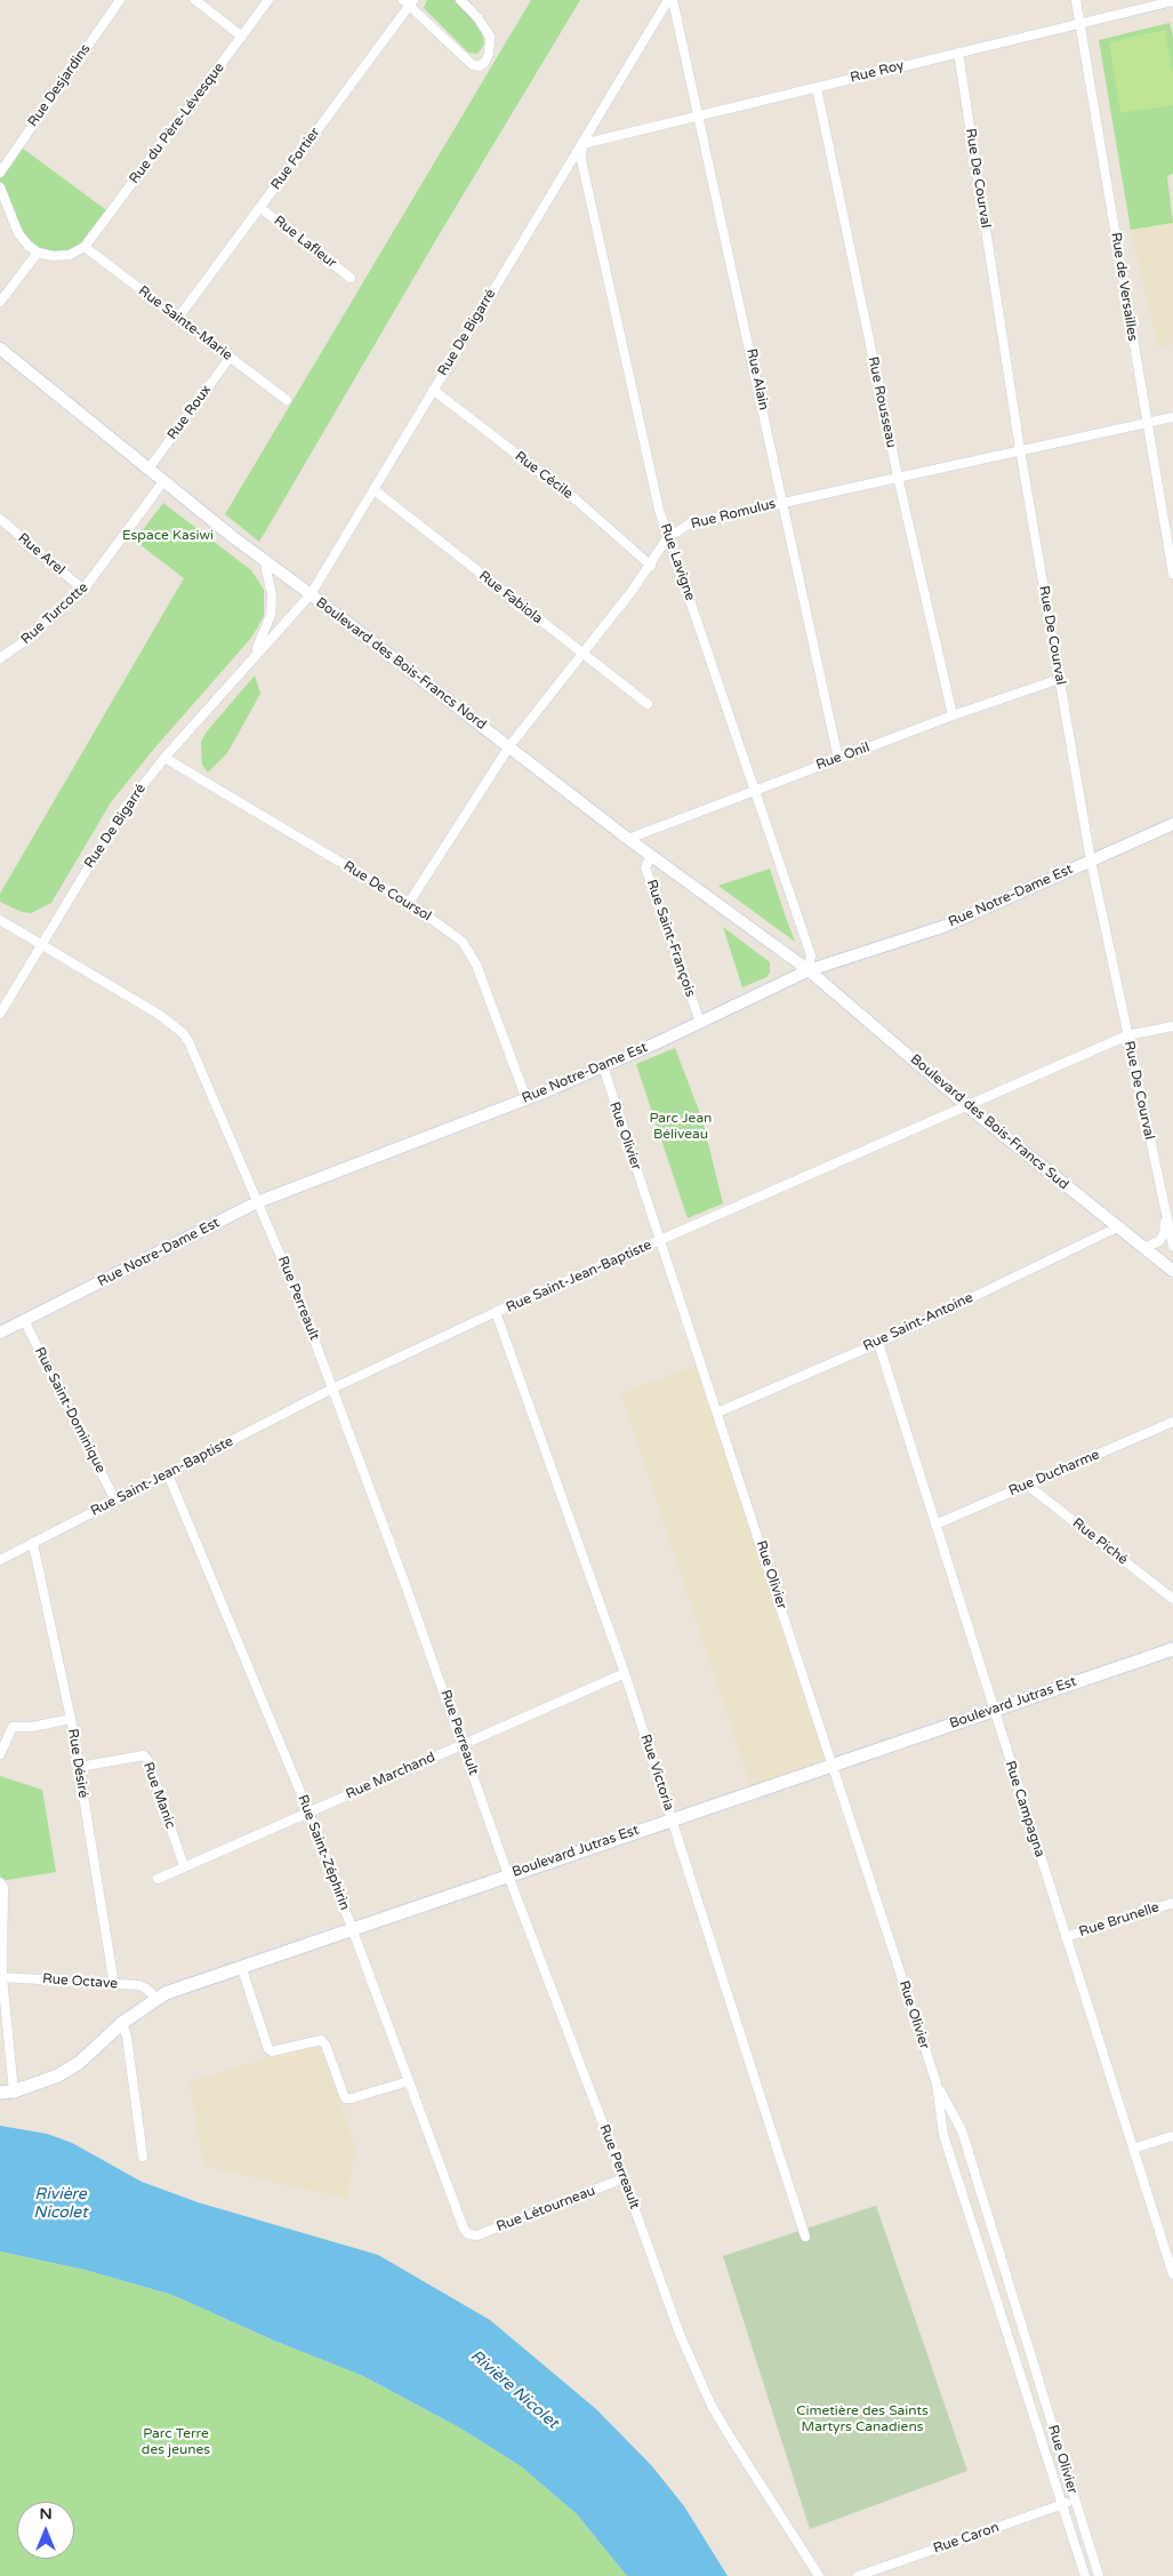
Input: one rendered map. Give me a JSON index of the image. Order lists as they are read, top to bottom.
{
  "streets": {
    "main road": ["Boulevard Jutras Est"],
    "street": [
      "Rue Roy",
      "Rue Desjardins",
      "Rue du Père-Lévesque",
      "Rue Fortier",
      "Rue De Courval",
      "Rue Lafleur",
      "Rue de Versailles",
      "Rue Sainte-Marie",
      "Rue De Bigarré",
      "Rue Alain",
      "Rue Rousseau",
      "Rue Roux",
      "Rue Cécile",
      "Rue Romulus",
      "Rue Arel",
      "Rue Lavigne",
      "Rue Fabiola",
      "Rue Turcotte",
      "Boulevard des Bois-Francs Nord",
      "Rue Onil",
      "Rue De Coursol",
      "Rue Notre-Dame Est",
      "Rue Saint-François",
      "Boulevard des Bois-Francs Sud",
      "Rue Olivier",
      "Rue Saint-Jean-Baptiste",
      "Rue Perreault",
      "Rue Saint-Antoine",
      "Rue Saint-Dominique",
      "Rue Ducharme",
      "Rue Piché",
      "Rue Désiré",
      "Rue Victoria",
      "Rue Marchand",
      "Rue Manic",
      "Rue Campagna",
      "Rue Saint-Zéphirin",
      "Rue Brunelle",
      "Rue Octave",
      "Rue Létourneau",
      "Rue Caron"
    ]
  },
  "crossings": [
    ["Rue Roy", "Rue De Courval"],
    ["Rue Roy", "Rue de Versailles"],
    ["Rue Roy", "Rue De Bigarré"],
    ["Rue Roy", "Rue Alain"],
    ["Rue Roy", "Rue Rousseau"],
    ["Rue Roy", "Rue Lavigne"],
    ["Rue du Père-Lévesque", "Rue Sainte-Marie"],
    ["Rue Fortier", "Rue Lafleur"],
    ["Rue Fortier", "Rue Sainte-Marie"],
    ["Rue De Courval", "Rue Romulus"],
    ["Rue De Courval", "Rue Onil"],
    ["Rue De Courval", "Rue Notre-Dame Est"],
    ["Rue De Courval", "Boulevard des Bois-Francs Sud"],
    ["Rue De Courval", "Rue Saint-Jean-Baptiste"],
    ["Rue de Versailles", "Rue Romulus"],
    ["Rue Sainte-Marie", "Rue Roux"],
    ["Rue De Bigarré", "Rue Cécile"],
    ["Rue De Bigarré", "Rue Lavigne"],
    ["Rue De Bigarré", "Rue Fabiola"],
    ["Rue De Bigarré", "Boulevard des Bois-Francs Nord"],
    ["Rue De Bigarré", "Rue De Coursol"],
    ["Rue De Bigarré", "Rue Perreault"],
    ["Rue Alain", "Rue Romulus"],
    ["Rue Alain", "Rue Onil"],
    ["Rue Rousseau", "Rue Romulus"],
    ["Rue Rousseau", "Rue Onil"],
    ["Rue Roux", "Boulevard des Bois-Francs Nord"],
    ["Rue Cécile", "Rue Romulus"],
    ["Rue Romulus", "Rue Lavigne"],
    ["Rue Romulus", "Rue Fabiola"],
    ["Rue Romulus", "Boulevard des Bois-Francs Nord"],
    ["Rue Romulus", "Rue De Coursol"],
    ["Rue Arel", "Rue Turcotte"],
    ["Rue Lavigne", "Boulevard des Bois-Francs Nord"],
    ["Rue Lavigne", "Rue Onil"],
    ["Rue Lavigne", "Rue Notre-Dame Est"],
    ["Rue Lavigne", "Boulevard des Bois-Francs Sud"],
    ["Rue Turcotte", "Boulevard des Bois-Francs Nord"],
    ["Boulevard des Bois-Francs Nord", "Rue Onil"],
    ["Boulevard des Bois-Francs Nord", "Rue Notre-Dame Est"],
    ["Boulevard des Bois-Francs Nord", "Rue Saint-François"],
    ["Boulevard des Bois-Francs Nord", "Boulevard des Bois-Francs Sud"],
    ["Rue De Coursol", "Rue Notre-Dame Est"],
    ["Rue Notre-Dame Est", "Rue Saint-François"],
    ["Rue Notre-Dame Est", "Boulevard des Bois-Francs Sud"],
    ["Rue Notre-Dame Est", "Rue Olivier"],
    ["Rue Notre-Dame Est", "Rue Perreault"],
    ["Rue Notre-Dame Est", "Rue Saint-Dominique"],
    ["Boulevard des Bois-Francs Sud", "Rue Saint-Jean-Baptiste"],
    ["Boulevard des Bois-Francs Sud", "Rue Saint-Antoine"],
    ["Rue Olivier", "Rue Saint-Jean-Baptiste"],
    ["Rue Olivier", "Rue Saint-Antoine"],
    ["Rue Olivier", "Boulevard Jutras Est"],
    ["Rue Olivier", "Rue Caron"],
    ["Rue Saint-Jean-Baptiste", "Rue Perreault"],
    ["Rue Saint-Jean-Baptiste", "Rue Saint-Dominique"],
    ["Rue Saint-Jean-Baptiste", "Rue Désiré"],
    ["Rue Saint-Jean-Baptiste", "Rue Victoria"],
    ["Rue Saint-Jean-Baptiste", "Rue Saint-Zéphirin"],
    ["Rue Perreault", "Boulevard Jutras Est"],
    ["Rue Perreault", "Rue Marchand"],
    ["Rue Perreault", "Rue Létourneau"],
    ["Rue Saint-Antoine", "Rue Campagna"],
    ["Rue Ducharme", "Rue Piché"],
    ["Rue Ducharme", "Rue Campagna"],
    ["Boulevard Jutras Est", "Rue Victoria"],
    ["Boulevard Jutras Est", "Rue Campagna"],
    ["Boulevard Jutras Est", "Rue Saint-Zéphirin"],
    ["Boulevard Jutras Est", "Rue Octave"],
    ["Rue Désiré", "Rue Manic"],
    ["Rue Désiré", "Rue Octave"],
    ["Rue Victoria", "Rue Marchand"],
    ["Rue Marchand", "Rue Manic"],
    ["Rue Marchand", "Rue Saint-Zéphirin"],
    ["Rue Campagna", "Rue Brunelle"],
    ["Rue Saint-Zéphirin", "Rue Létourneau"]
  ],
  "water": ["Rivière Nicolet"],
  "parks": [
    "Espace Kasiwi",
    "Parc Jean Béliveau",
    "Cimetière des Saints Martyrs Canadiens",
    "Parc Terre des jeunes"
  ],
  "north": "top"
}
